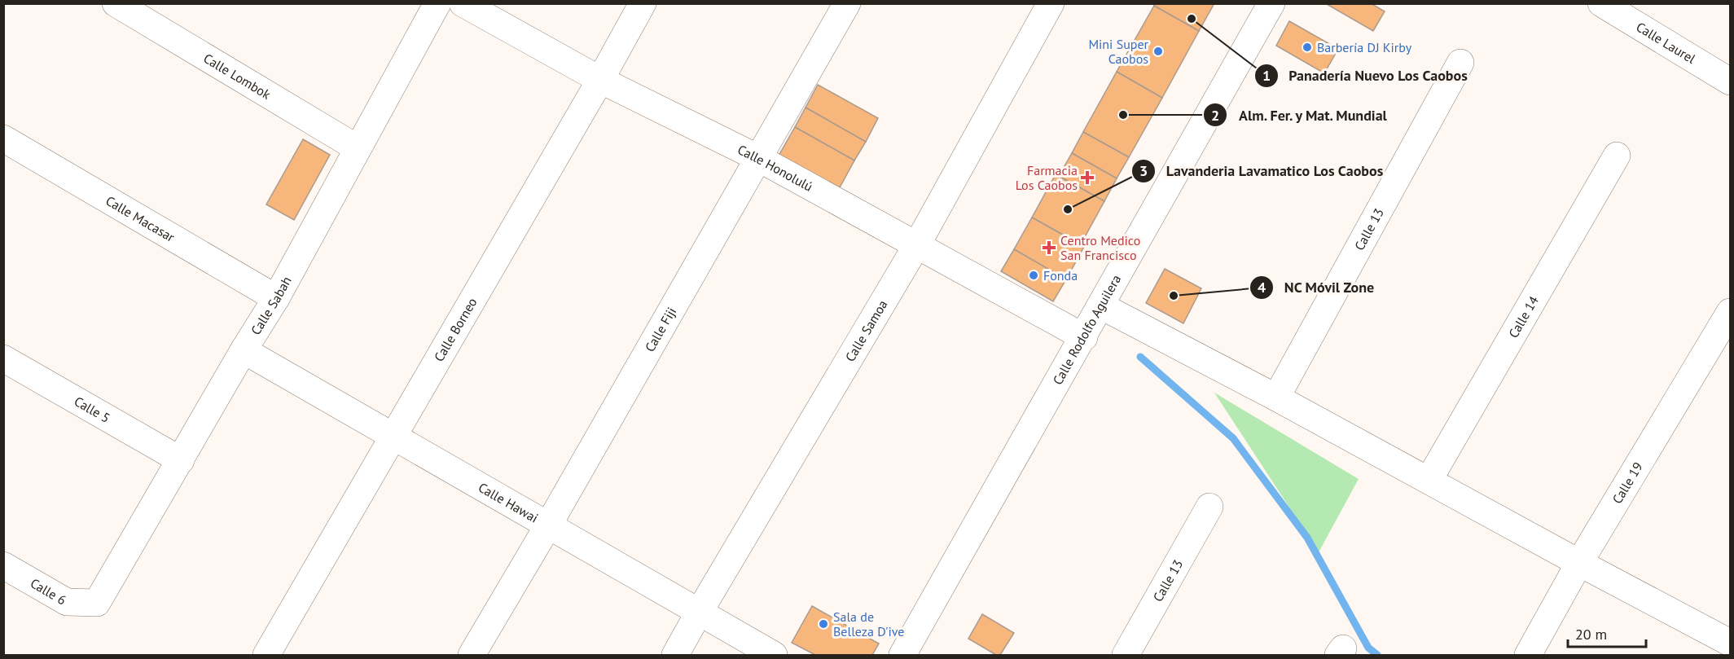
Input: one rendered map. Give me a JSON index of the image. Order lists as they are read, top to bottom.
{
  "streets": {
    "street": [
      "Calle Laurel",
      "Calle Lombok",
      "Calle Honolulú",
      "Calle Macasar",
      "Calle 13",
      "Calle Sabah",
      "Calle 14",
      "Calle Borneo",
      "Calle Fiji",
      "Calle Rodolfo Aguilera",
      "Calle Samoa",
      "Calle 5",
      "Calle 19",
      "Calle Hawai",
      "Calle 6"
    ]
  },
  "crossings": [
    ["Calle Lombok", "Calle Sabah"],
    ["Calle Honolulú", "Calle Borneo"],
    ["Calle Honolulú", "Calle Fiji"],
    ["Calle Honolulú", "Calle Rodolfo Aguilera"],
    ["Calle Honolulú", "Calle Samoa"],
    ["Calle Macasar", "Calle Sabah"],
    ["Calle Sabah", "Calle 5"],
    ["Calle Sabah", "Calle Hawai"],
    ["Calle Sabah", "Calle 6"],
    ["Calle Borneo", "Calle Hawai"],
    ["Calle Fiji", "Calle Hawai"],
    ["Calle Samoa", "Calle Hawai"]
  ],
  "places": {
    "other": [
      "Panadería Nuevo Los Caobos",
      "Barbería DJ Kirby",
      "Mini Super Caobos",
      "Alm. Fer. y Mat. Mundial",
      "Lavanderia Lavamatico Los Caobos",
      "Fonda",
      "NC Móvil Zone",
      "Sala de Belleza D'ive"
    ],
    "health": ["Farmacia Los Caobos", "Centro Medico San Francisco"]
  },
  "scale_bar": "20 m"
}
